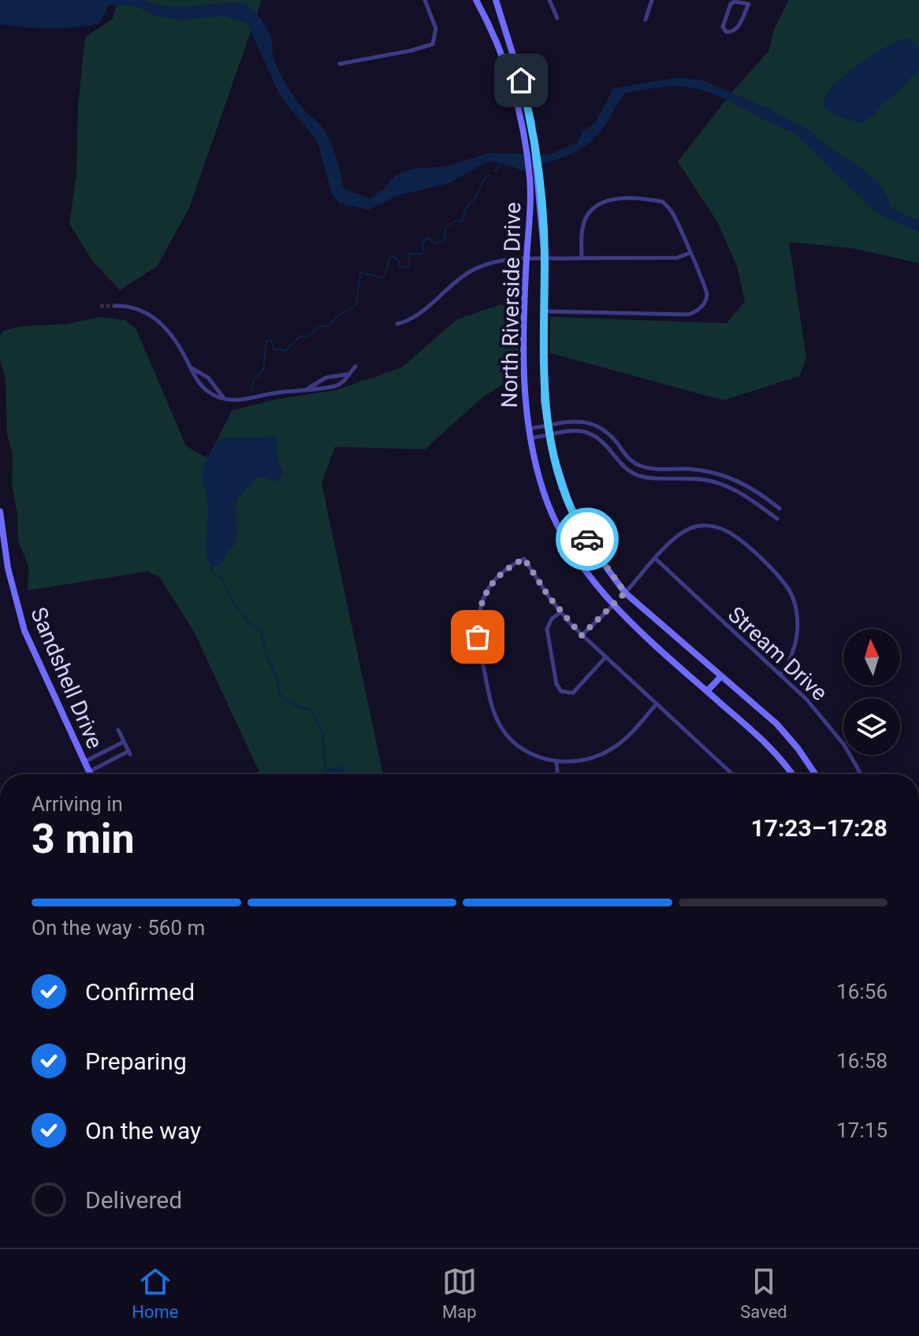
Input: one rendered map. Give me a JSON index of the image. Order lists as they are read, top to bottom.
{
  "streets": {
    "main road": ["North Riverside Drive", "Sandshell Drive"],
    "street": ["Stream Drive"]
  },
  "north": "top",
  "page": {
    "heading": ["3 min", "Arriving in", "17:23–17:28"],
    "bar": "On the way · 560 m",
    "list": [
      ["Confirmed", "16:56"],
      ["Preparing", "16:58"],
      ["On the way", "17:15"],
      "Delivered"
    ],
    "tabs": ["Home", "Map", "Saved"]
  }
}
